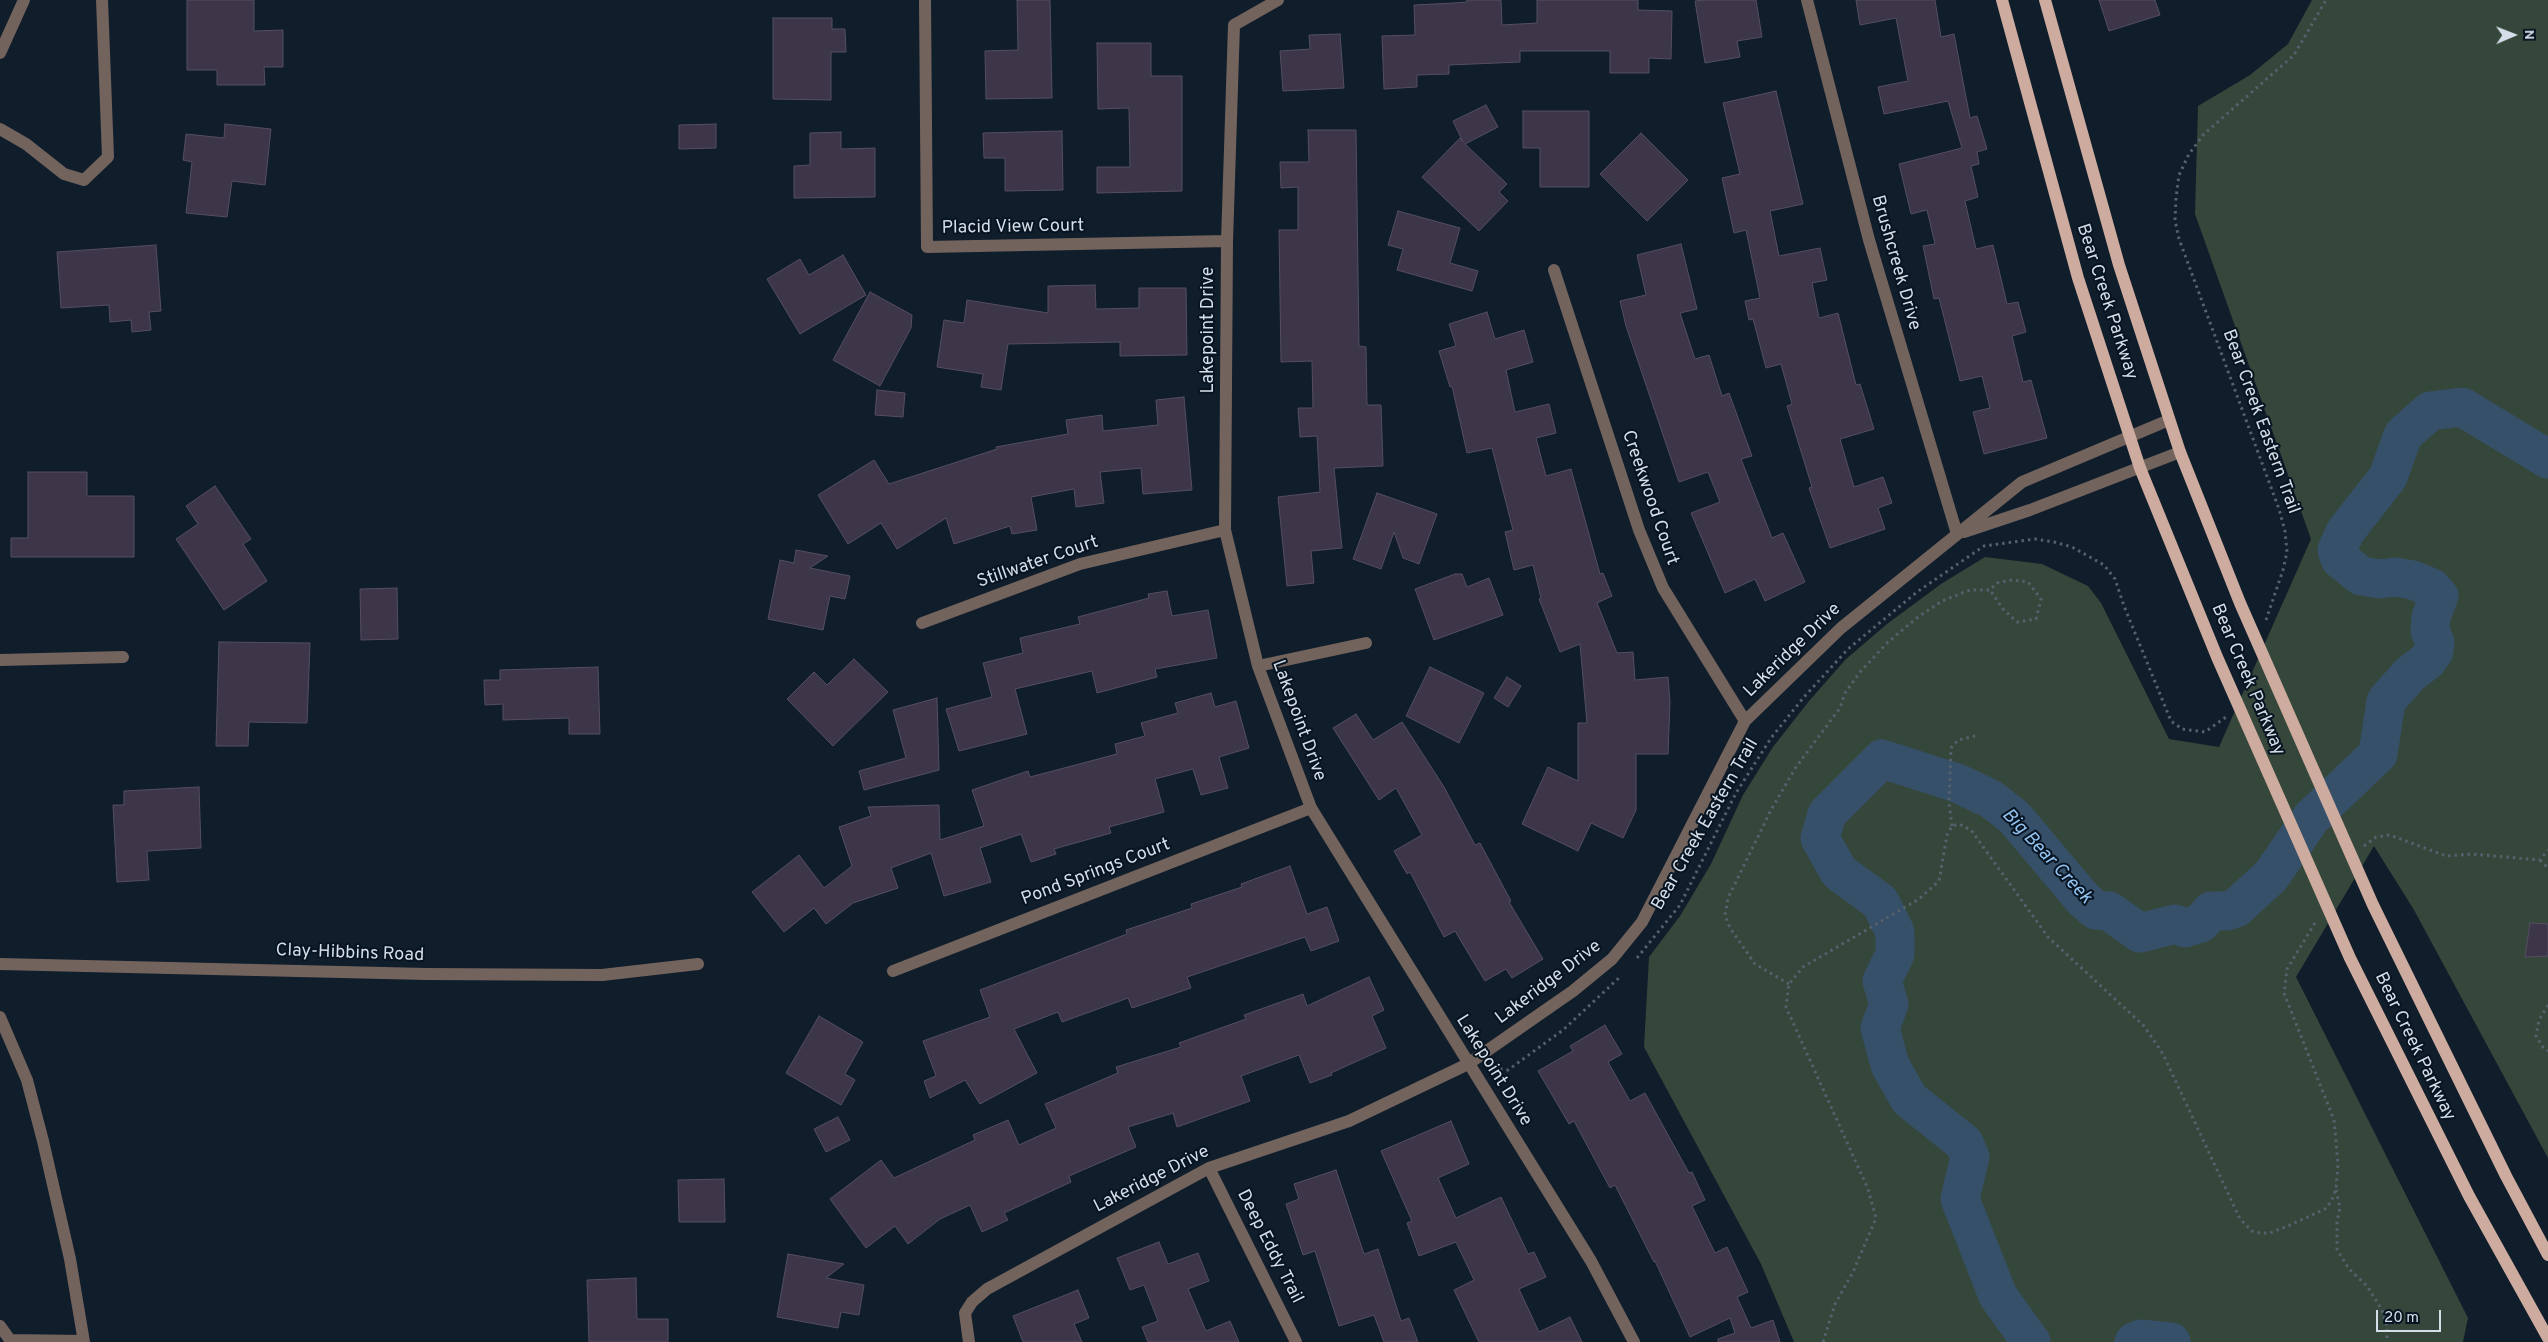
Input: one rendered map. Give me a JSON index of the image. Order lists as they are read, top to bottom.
{
  "streets": {
    "main road": ["Bear Creek Parkway"],
    "street": [
      "Placid View Court",
      "Brushcreek Drive",
      "Lakepoint Drive",
      "Creekwood Court",
      "Stillwater Court",
      "Lakeridge Drive",
      "Pond Springs Court",
      "Clay-Hibbins Road",
      "Deep Eddy Trail"
    ],
    "path": ["Bear Creek Eastern Trail"]
  },
  "crossings": [
    ["Placid View Court", "Lakepoint Drive"],
    ["Brushcreek Drive", "Lakeridge Drive"],
    ["Bear Creek Parkway", "Lakeridge Drive"],
    ["Lakepoint Drive", "Stillwater Court"],
    ["Lakepoint Drive", "Lakeridge Drive"],
    ["Lakepoint Drive", "Pond Springs Court"],
    ["Creekwood Court", "Lakeridge Drive"],
    ["Lakeridge Drive", "Deep Eddy Trail"]
  ],
  "water": ["Big Bear Creek"],
  "scale_bar": "20 m",
  "north": "right"
}
